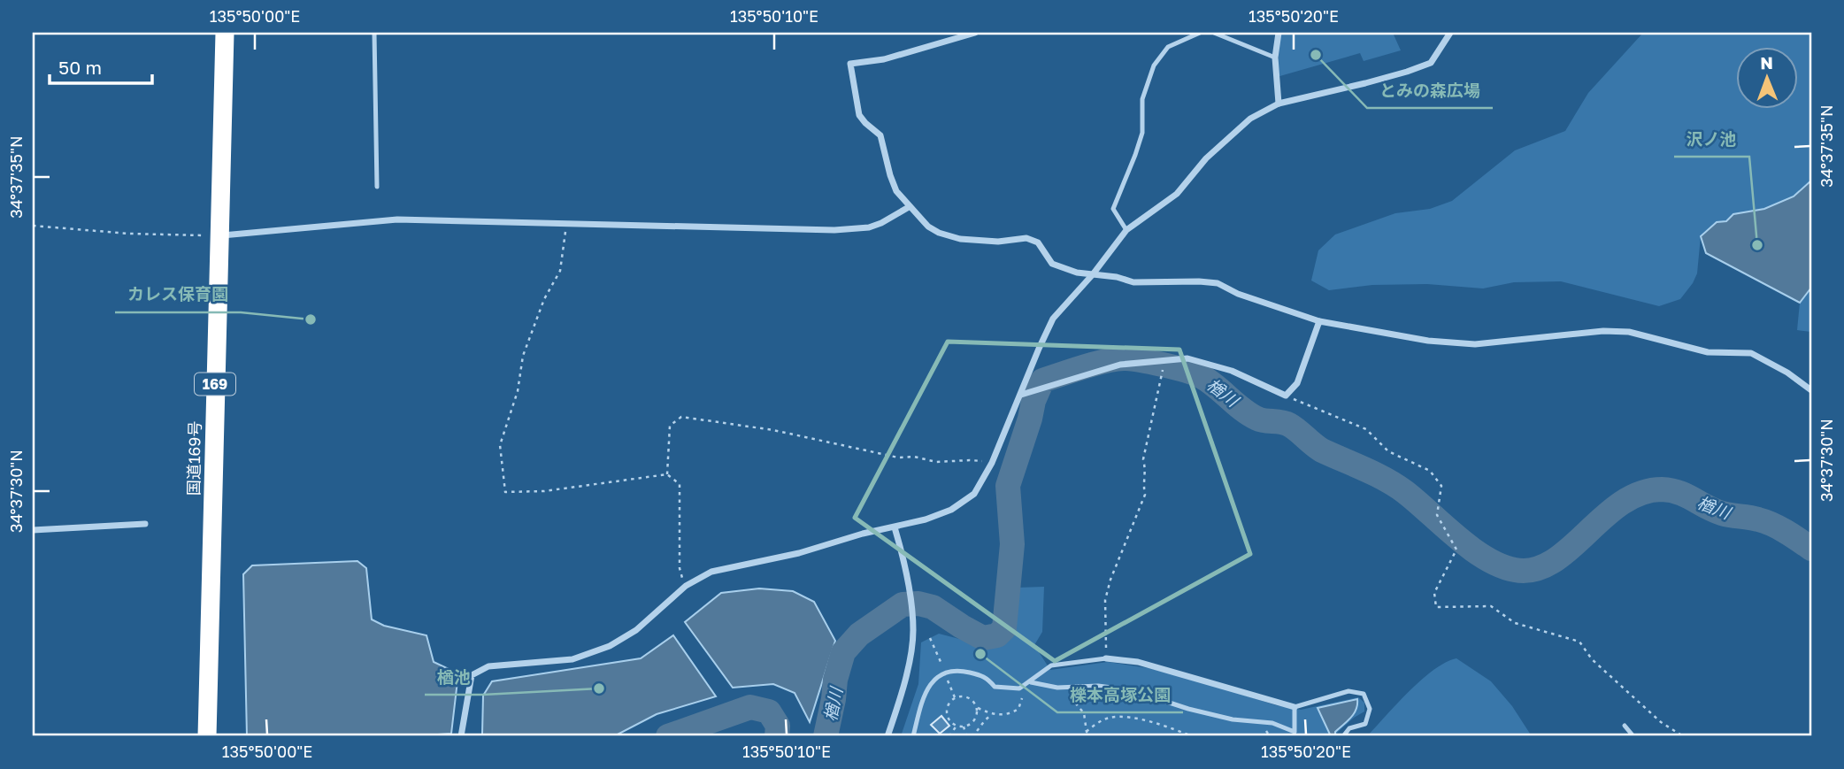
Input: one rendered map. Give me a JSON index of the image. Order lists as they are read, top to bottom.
{
  "streets": {
    "highway": ["169", "国道169号"]
  },
  "water": ["楢川"],
  "places": [
    "とみの森広場",
    "沢ノ池",
    "カレス保育園",
    "櫟本高塚公園",
    "楢池"
  ],
  "scale_bar": "50 m",
  "north": "top",
  "coordinates": [
    "135°50'00\"E",
    "135°50'10\"E",
    "135°50'20\"E",
    "34°37'35\"N",
    "34°37'30\"N"
  ]
}
